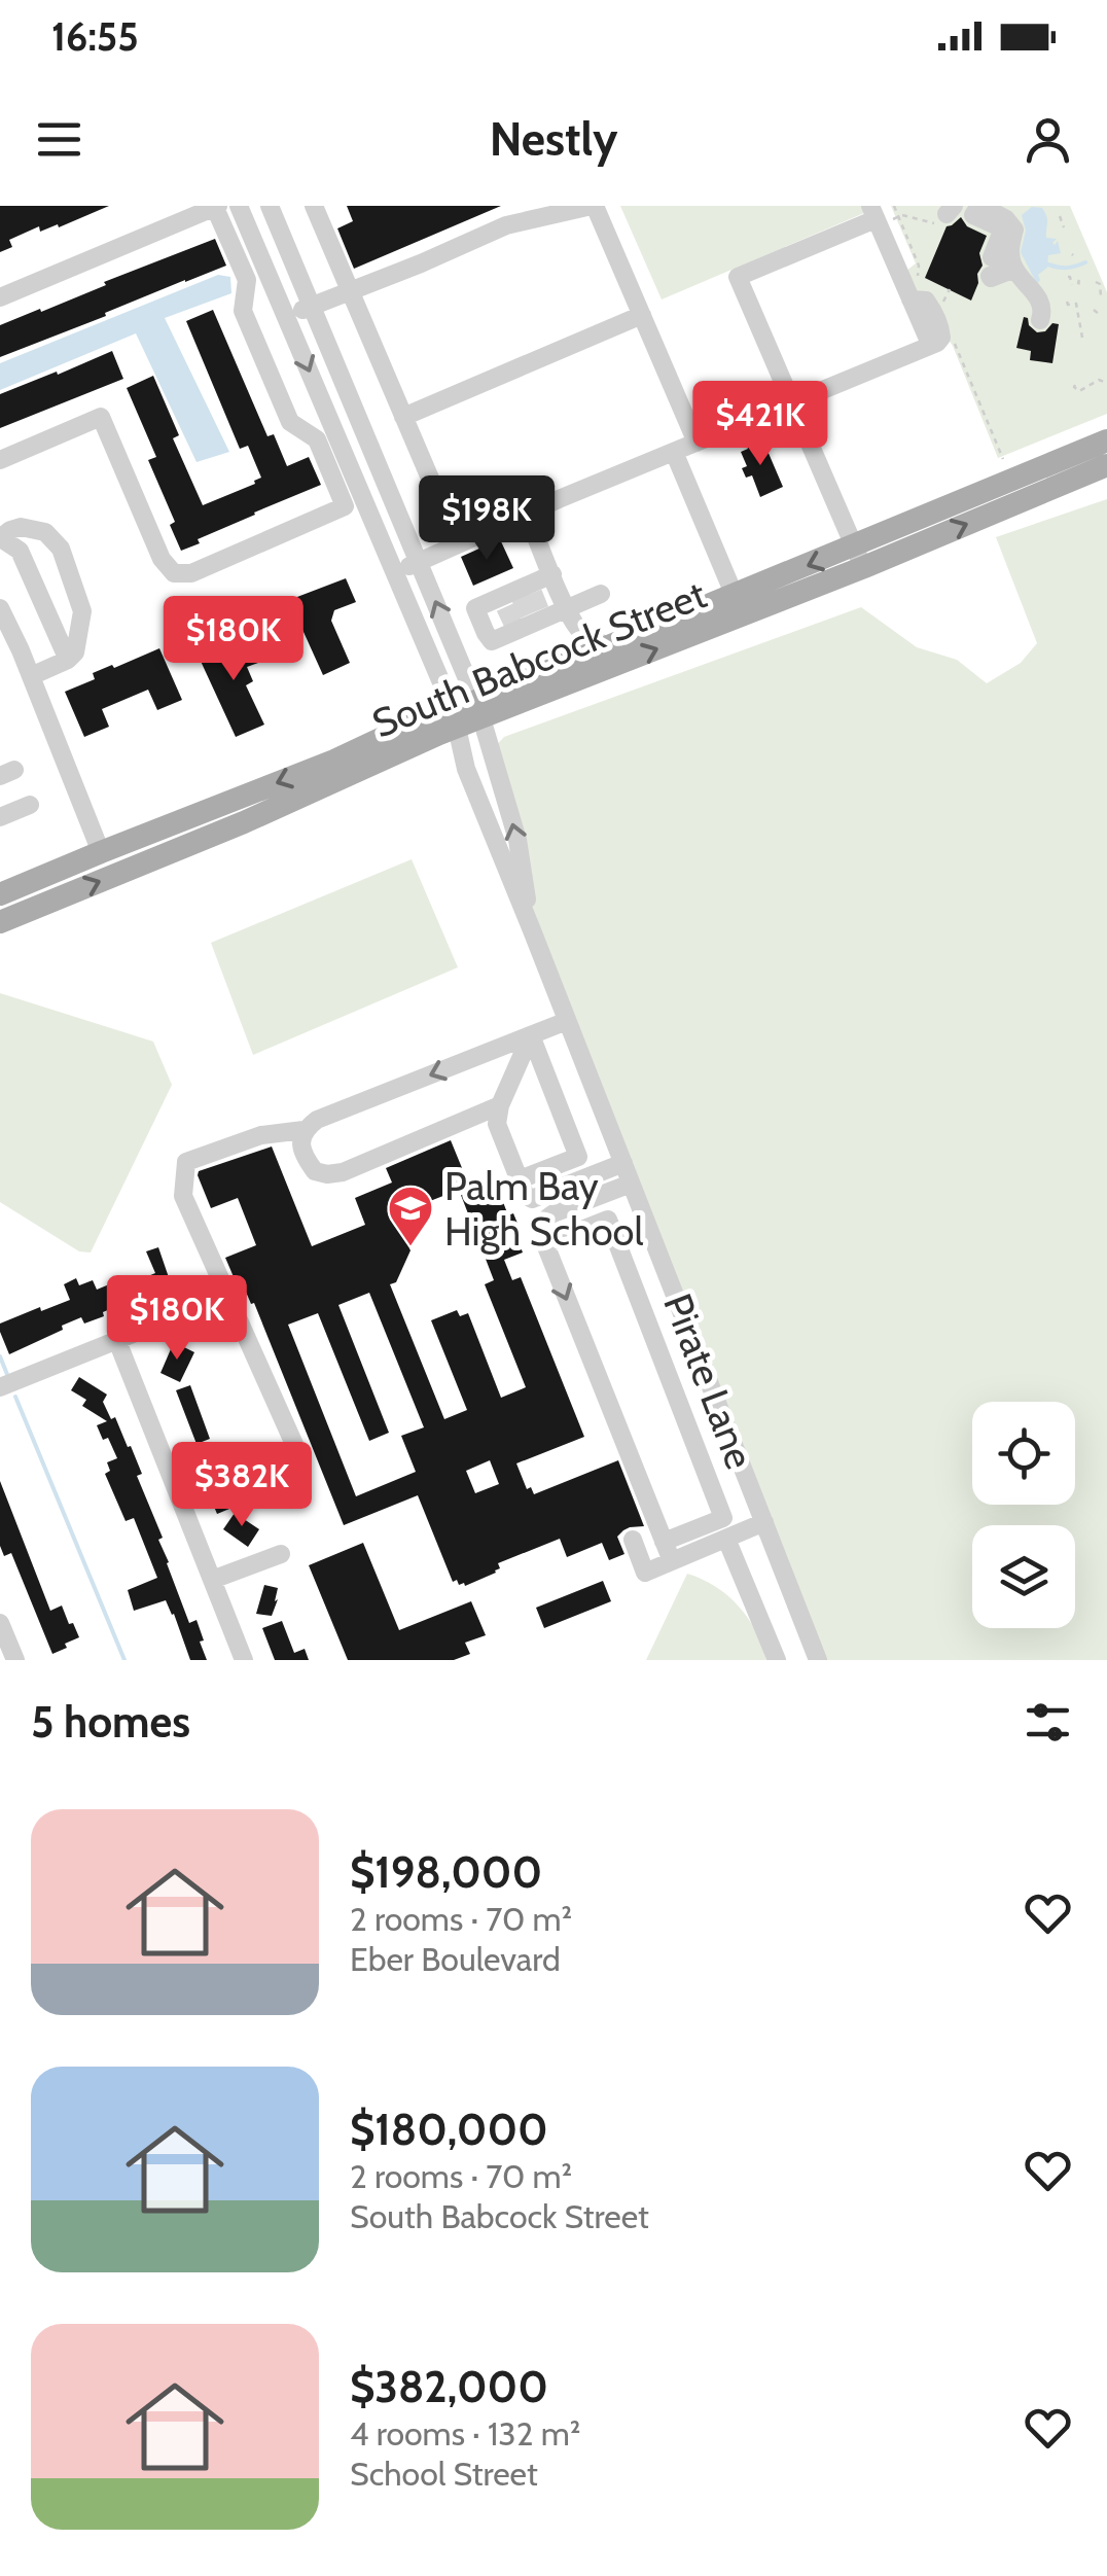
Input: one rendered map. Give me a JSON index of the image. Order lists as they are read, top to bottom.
{
  "streets": {
    "main road": ["South Babcock Street"],
    "street": ["Pirate Lane"]
  },
  "crossings": [
    ["South Babcock Street", "Pirate Lane"]
  ],
  "places": {
    "school or university": ["Palm Bay High School"]
  },
  "page": {
    "status": "16:55",
    "header": "Nestly",
    "price": [
      "$421K",
      "$198K",
      "$180K",
      "$180K",
      "$382K"
    ],
    "heading": "5 homes",
    "list": [
      {
        "name": "$198,000",
        "note": "2 rooms · 70 m² · Eber Boulevard"
      },
      {
        "name": "$180,000",
        "note": "2 rooms · 70 m² · South Babcock Street"
      },
      {
        "name": "$382,000",
        "note": "4 rooms · 132 m² · School Street"
      }
    ]
  }
}
